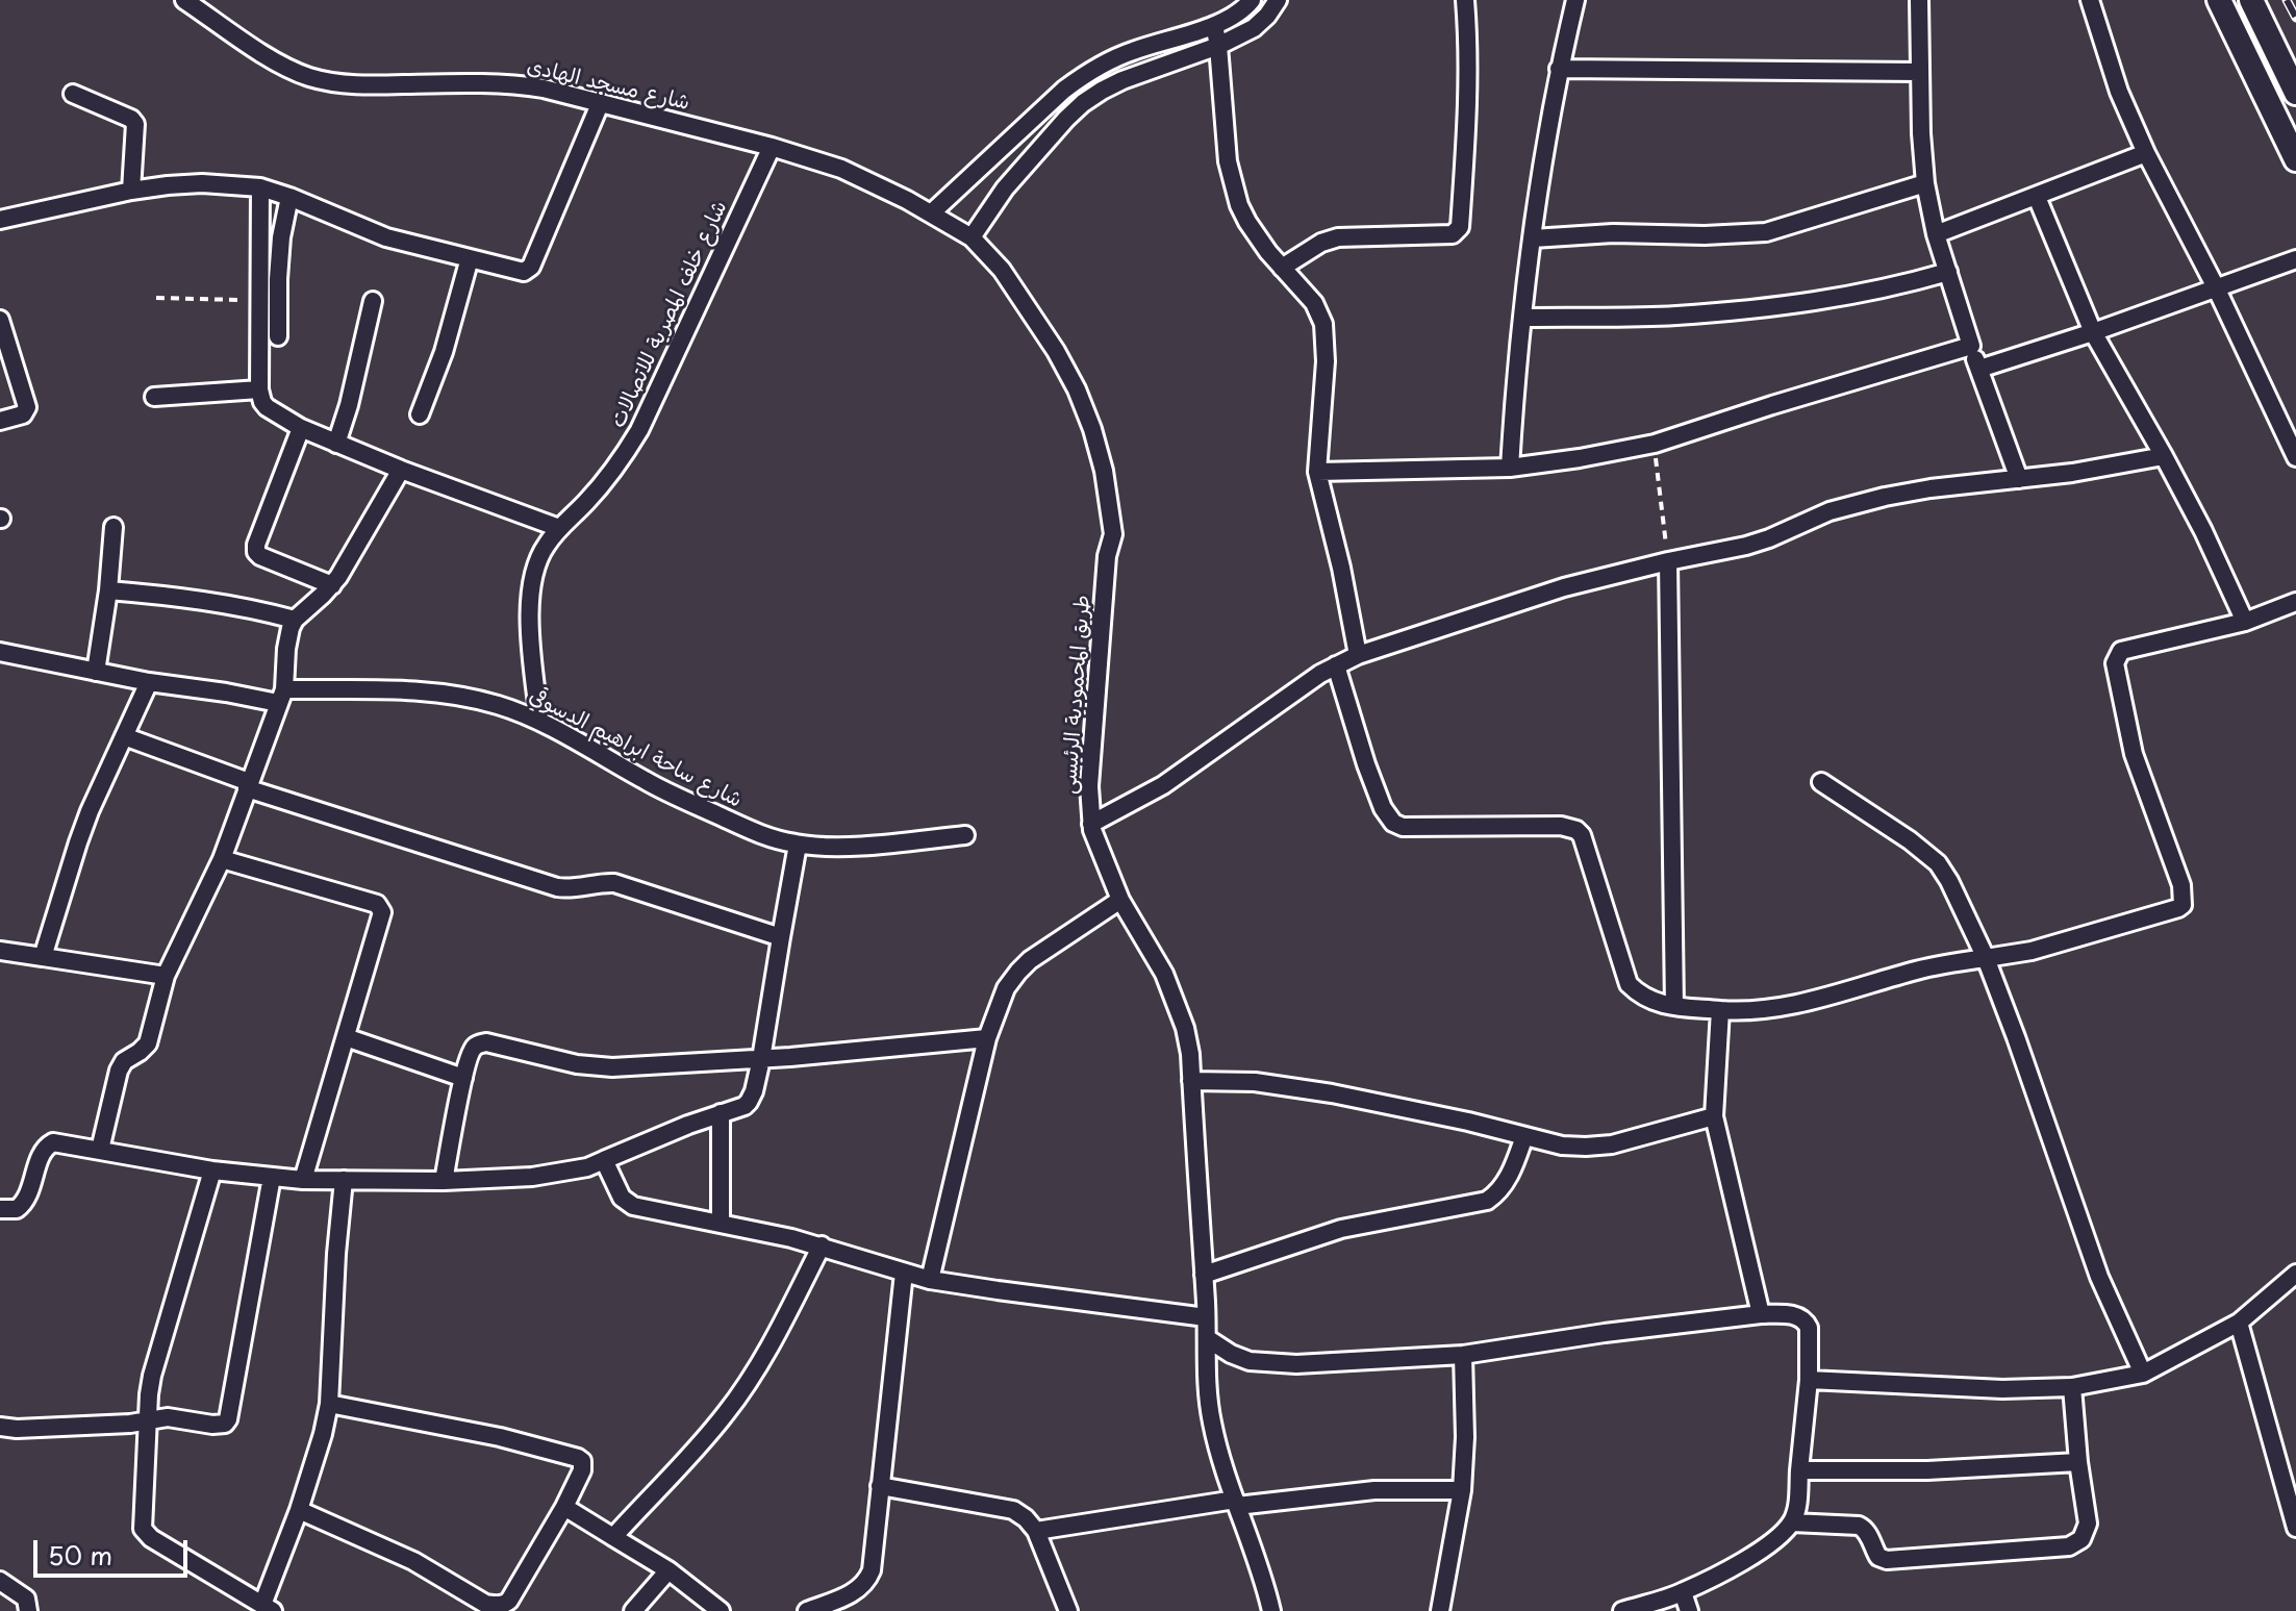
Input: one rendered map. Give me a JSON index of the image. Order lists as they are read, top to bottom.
{
  "streets": {
    "street": [
      "شارع مسجد الهادى",
      "شارع خلف المصرية للاتصالات",
      "طريق المحمودية الرئيسى",
      "شارع ساحة ابراهيم الدسوقي"
    ]
  },
  "crossings": [
    ["شارع مسجد الهادى", "شارع خلف المصرية للاتصالات"],
    ["شارع مسجد الهادى", "طريق المحمودية الرئيسى"],
    ["شارع خلف المصرية للاتصالات", "شارع ساحة ابراهيم الدسوقي"]
  ],
  "scale_bar": "50 m"
}
